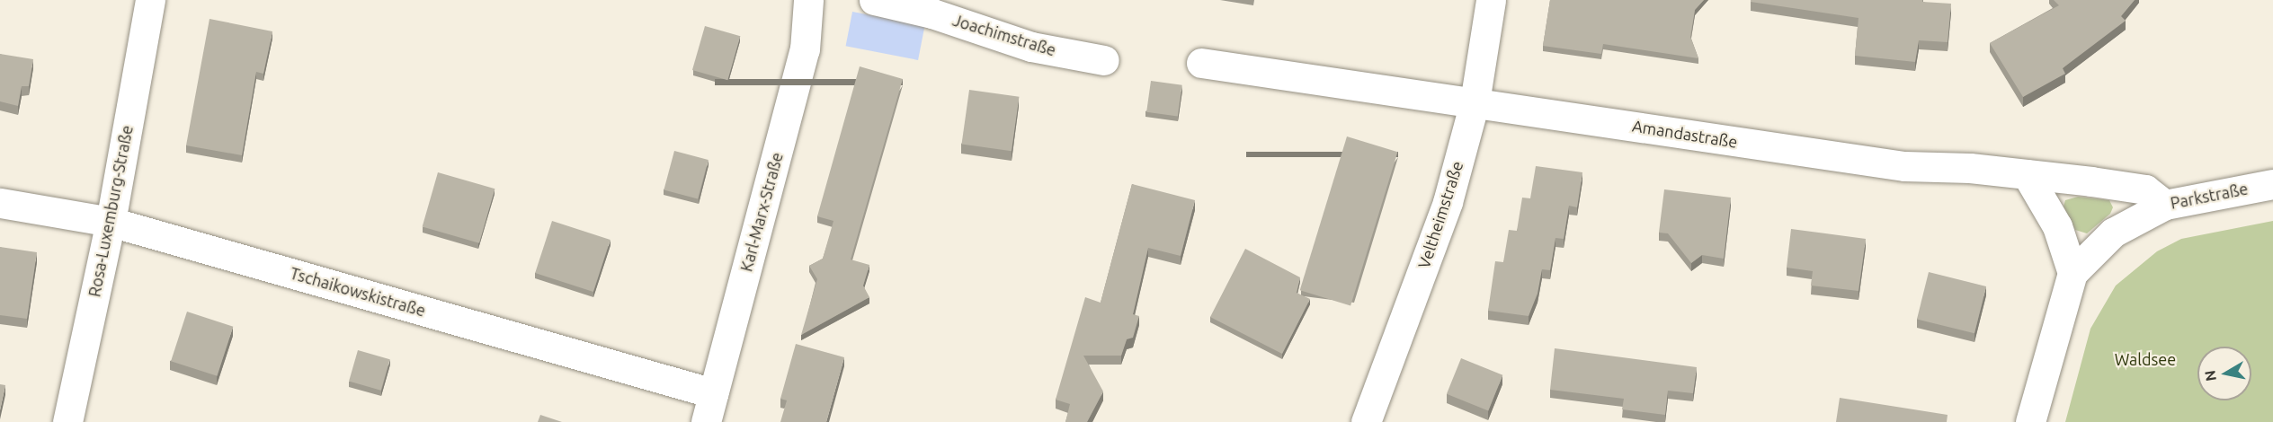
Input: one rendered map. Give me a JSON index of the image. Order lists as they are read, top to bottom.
{
  "streets": {
    "street": [
      "Joachimstraße",
      "Amandastraße",
      "Parkstraße",
      "Rosa-Luxemburg-Straße",
      "Karl-Marx-Straße",
      "Veltheimstraße",
      "Tschaikowskistraße"
    ]
  },
  "crossings": [
    ["Amandastraße", "Parkstraße"],
    ["Amandastraße", "Veltheimstraße"],
    ["Rosa-Luxemburg-Straße", "Tschaikowskistraße"],
    ["Karl-Marx-Straße", "Tschaikowskistraße"]
  ],
  "parks": ["Waldsee"],
  "north": "left"
}
